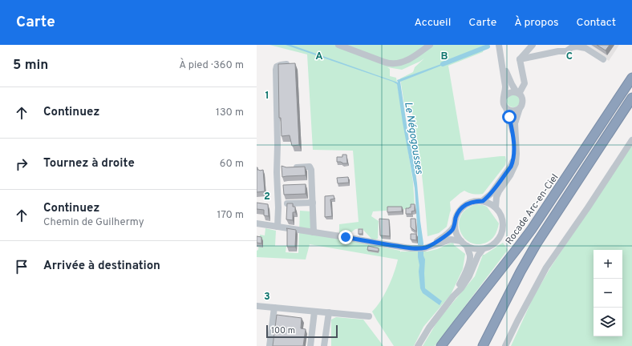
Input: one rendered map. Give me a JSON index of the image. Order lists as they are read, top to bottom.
{
  "streets": {
    "highway": ["Rocade Arc-en-Ciel"]
  },
  "water": ["Le Négogousses"],
  "scale_bar": "100 m",
  "page": {
    "header": "Carte",
    "nav": [
      "Accueil",
      "Carte",
      "À propos",
      "Contact"
    ],
    "heading": ["5 min", "À pied · 360 m"],
    "list": [
      ["Continuez", "130 m"],
      ["Tournez à droite", "60 m"],
      ["Continuez", "Chemin de Guilhermy", "170 m"],
      "Arrivée à destination"
    ],
    "map_buttons": ["+", "−"],
    "scale": "100 m"
  },
  "grid": {
    "columns": ["A", "B", "C"],
    "rows": ["1", "2", "3"]
  }
}
